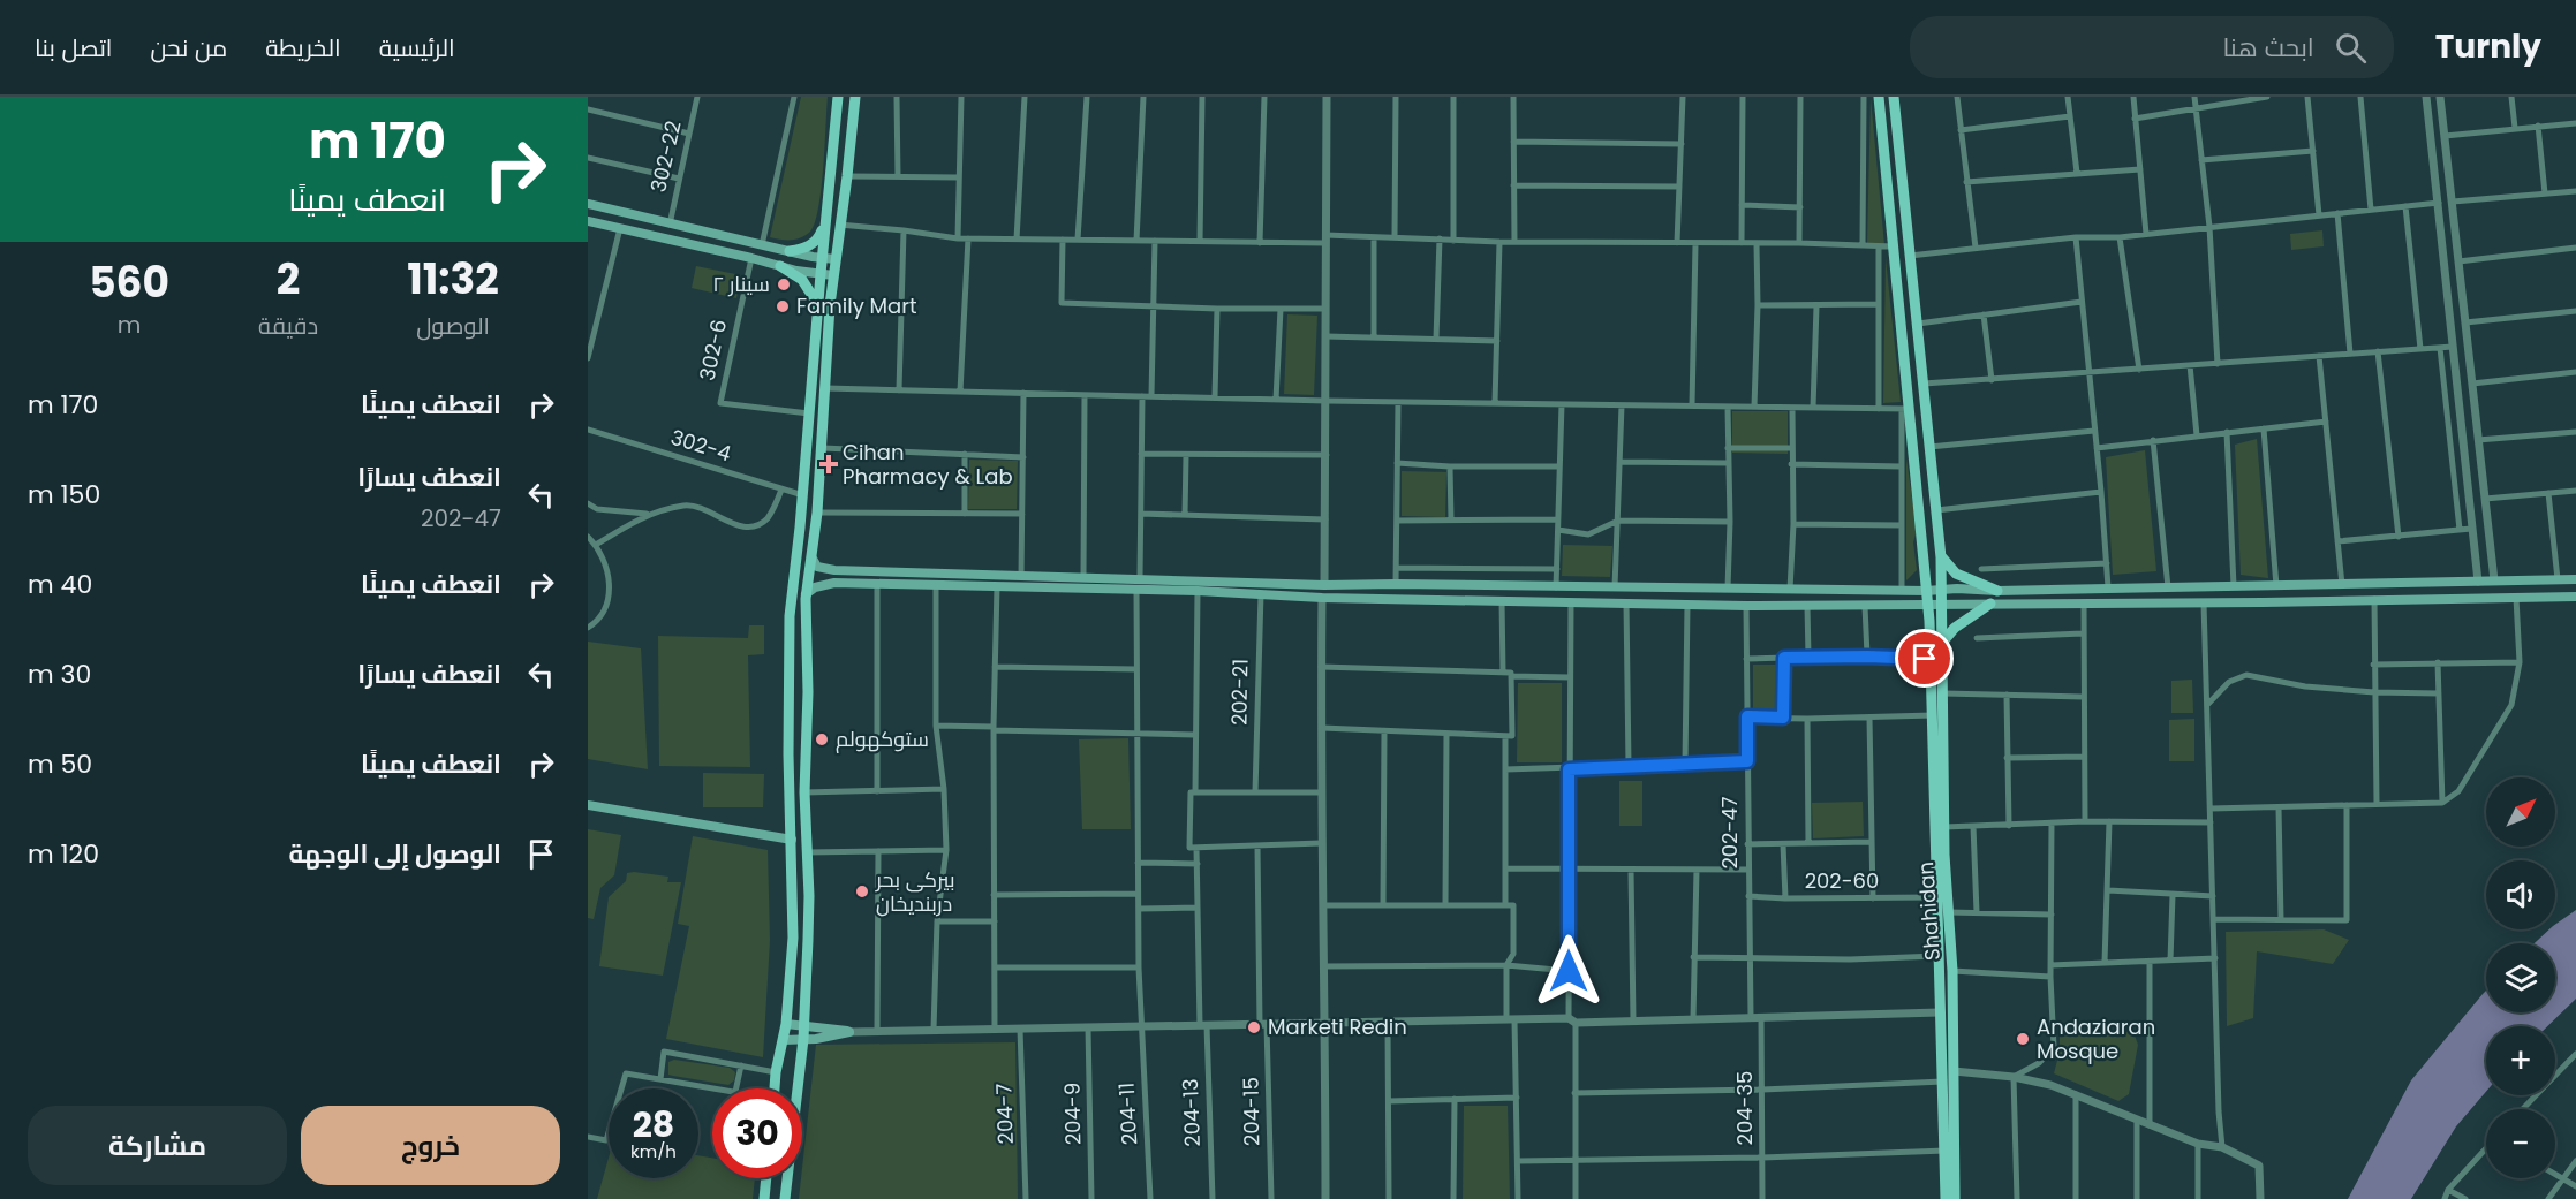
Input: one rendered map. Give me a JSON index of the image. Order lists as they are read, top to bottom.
{
  "streets": {
    "main road": ["Shahidan"],
    "street": [
      "302-22",
      "302-6",
      "302-4",
      "202-21",
      "202-47",
      "202-60",
      "204-35",
      "204-15",
      "204-13",
      "204-7",
      "204-9",
      "204-11"
    ]
  },
  "crossings": [
    ["202-47", "202-60"]
  ],
  "places": {
    "other": [
      "سینار ٢",
      "Family Mart",
      "ستوكهولم",
      "بيركى بحر دربنديخان",
      "Marketi Redin",
      "Andaziaran Mosque"
    ],
    "health": ["Cihan Pharmacy & Lab"]
  },
  "north": "top right",
  "page": {
    "header": "Turnly",
    "search": "ابحث هنا",
    "nav": [
      "الرئيسية",
      "الخريطة",
      "من نحن",
      "اتصل بنا"
    ],
    "turn": ["170 m", "انعطف يمينًا"],
    "eta": [
      "11:32",
      "الوصول",
      "2",
      "دقيقة",
      "560",
      "m"
    ],
    "list": [
      {
        "name": "انعطف يمينًا",
        "value": "170 m"
      },
      {
        "name": "انعطف يسارًا",
        "note": "202-47",
        "value": "150 m"
      },
      {
        "name": "انعطف يمينًا",
        "value": "40 m"
      },
      {
        "name": "انعطف يسارًا",
        "value": "30 m"
      },
      {
        "name": "انعطف يمينًا",
        "value": "50 m"
      },
      {
        "name": "الوصول إلى الوجهة",
        "value": "120 m"
      }
    ],
    "map_buttons": ["+", "−"],
    "speed": "28 km/h",
    "limit": "30",
    "buttons": ["خروج", "مشاركة"]
  }
}
